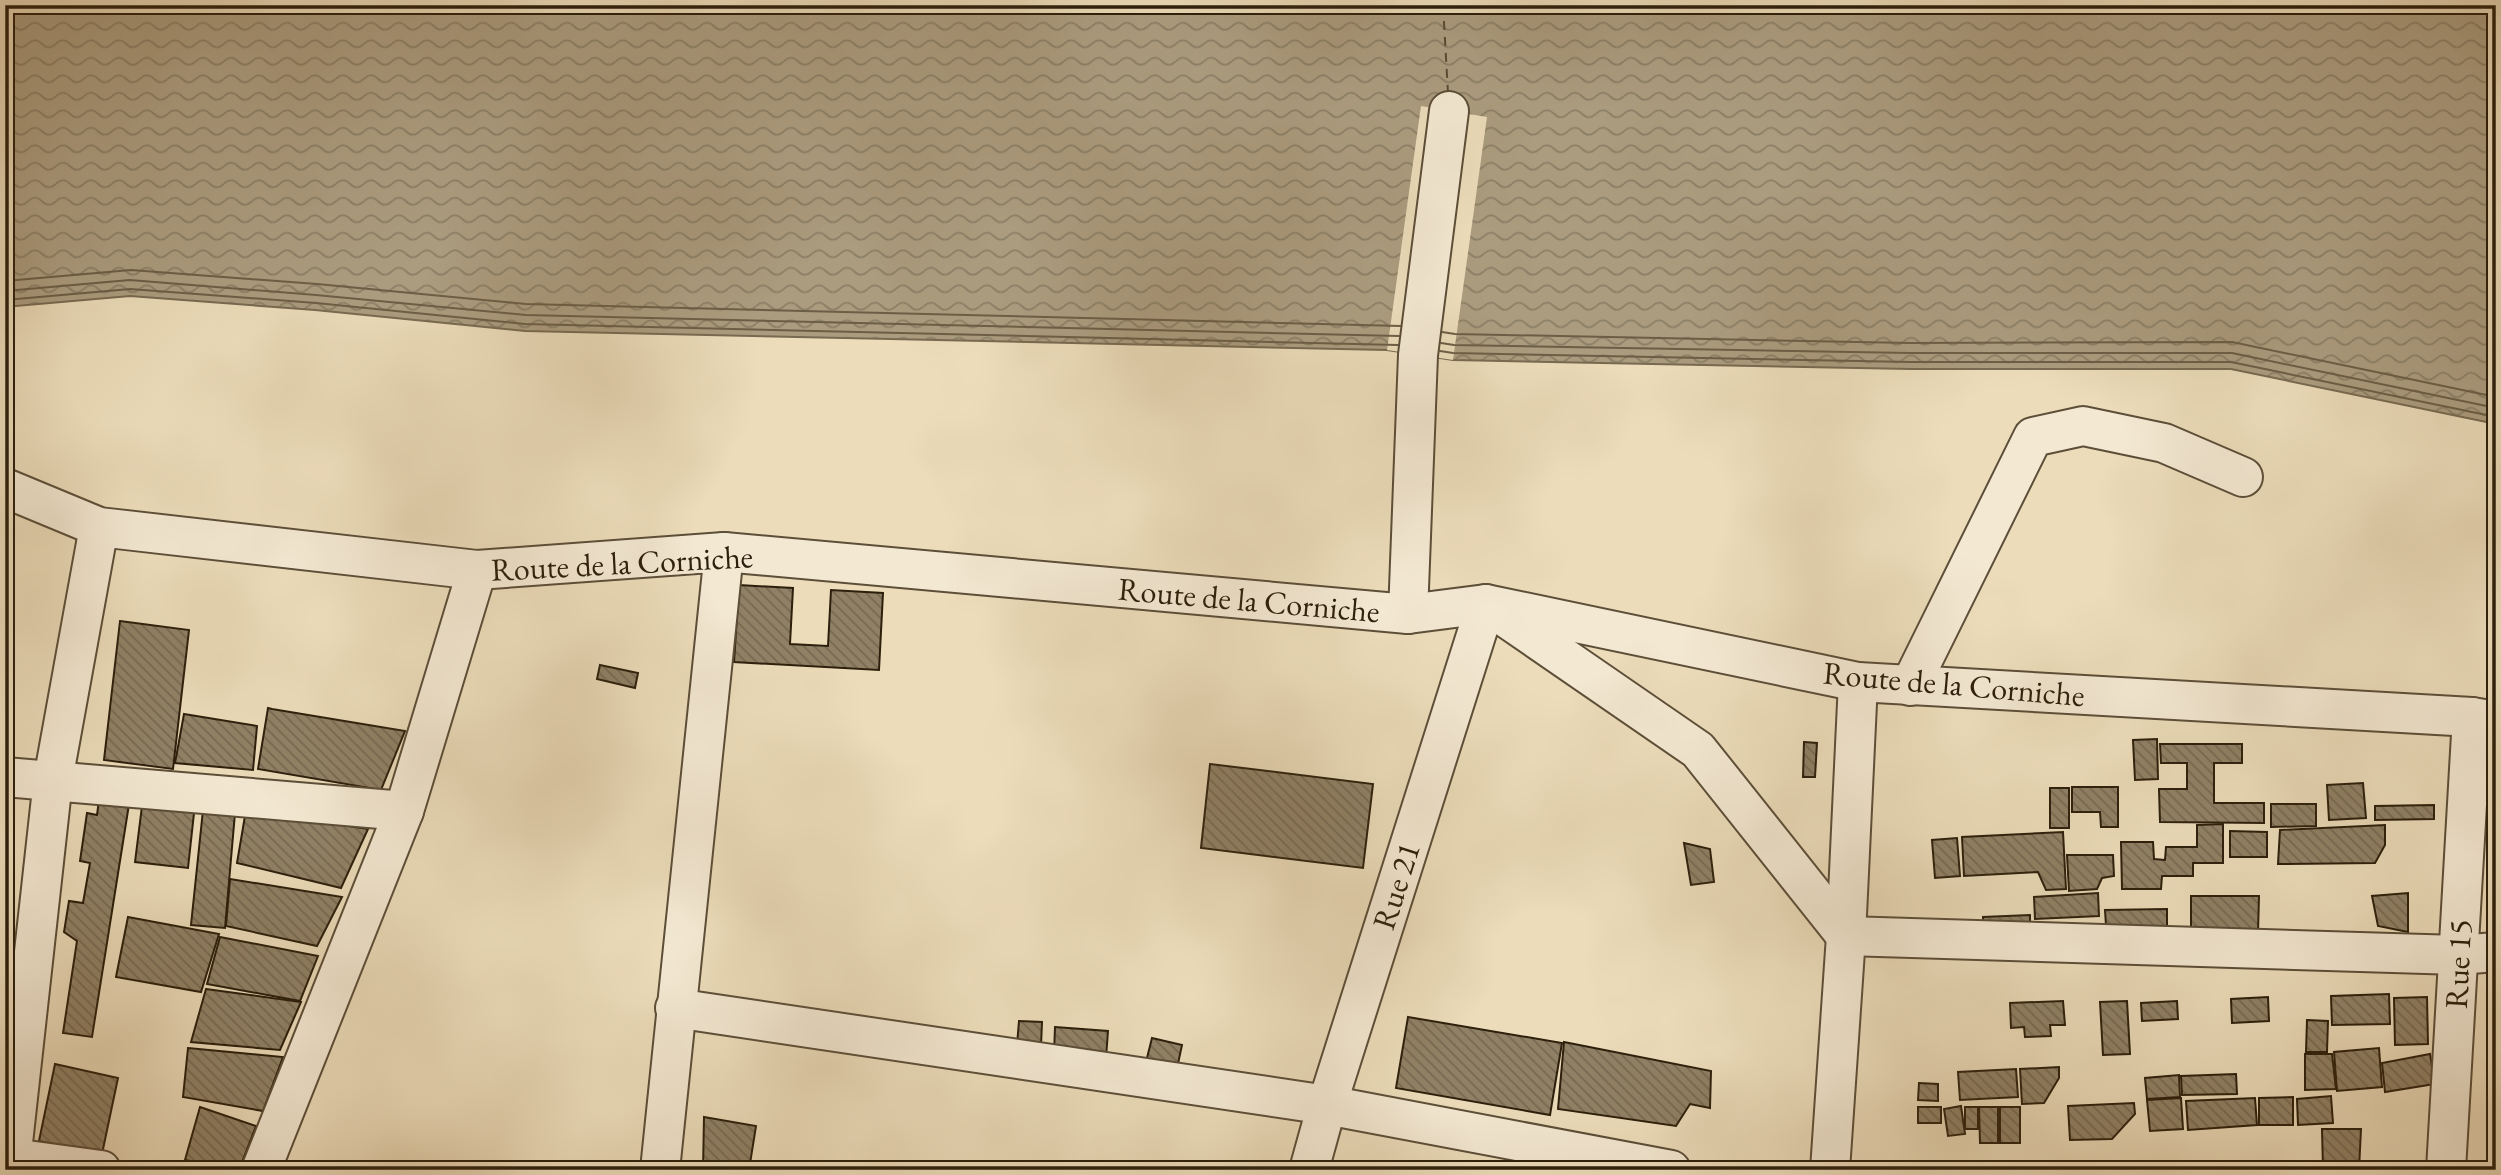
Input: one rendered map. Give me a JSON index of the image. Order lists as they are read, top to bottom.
{
  "streets": {
    "street": ["Route de la Corniche", "Rue 21", "Rue 15"]
  },
  "crossings": [
    ["Route de la Corniche", "Rue 21"],
    ["Route de la Corniche", "Rue 15"]
  ]
}
